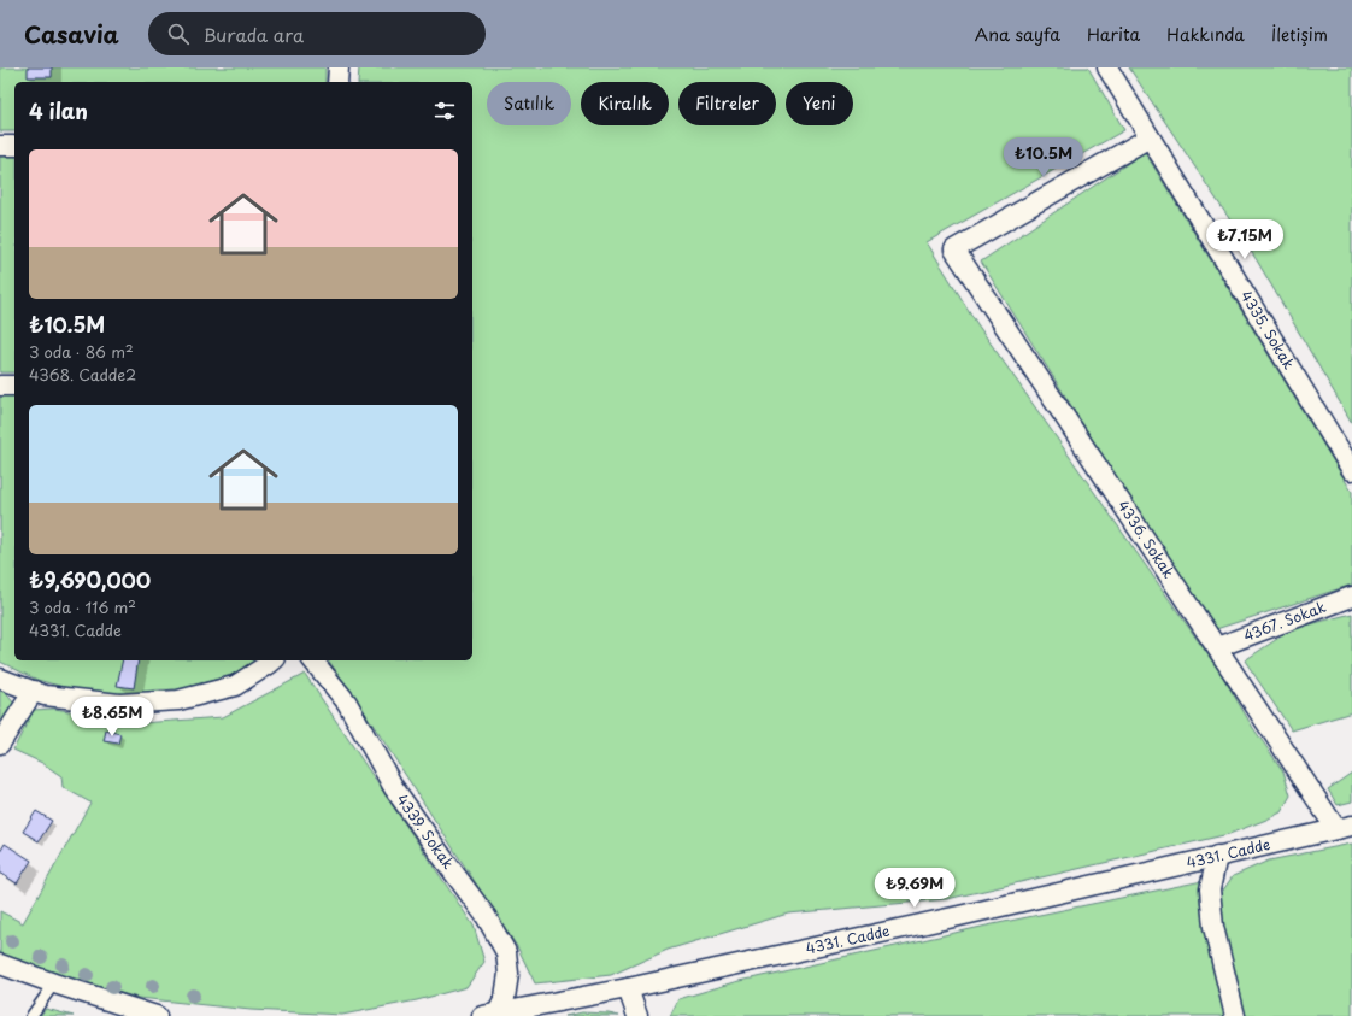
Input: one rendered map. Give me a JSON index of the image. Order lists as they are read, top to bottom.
{
  "streets": {
    "street": [
      "4335. Sokak",
      "4336. Sokak",
      "4367. Sokak",
      "4339. Sokak",
      "4331. Cadde"
    ]
  },
  "crossings": [
    ["4335. Sokak", "4336. Sokak"],
    ["4336. Sokak", "4367. Sokak"],
    ["4336. Sokak", "4331. Cadde"],
    ["4339. Sokak", "4331. Cadde"]
  ],
  "page": {
    "header": "Casavia",
    "search": "Burada ara",
    "nav": [
      "Ana sayfa",
      "Harita",
      "Hakkında",
      "İletişim"
    ],
    "chip": [
      "Satılık",
      "Kiralık",
      "Filtreler",
      "Yeni"
    ],
    "heading": "4 ilan",
    "price": [
      "₺10.5M",
      "₺7.15M",
      "₺8.65M",
      "₺9.69M"
    ],
    "list": [
      {
        "name": "₺10.5M",
        "note": "3 oda · 86 m² · 4368. Cadde2"
      },
      {
        "name": "₺9,690,000",
        "note": "3 oda · 116 m² · 4331. Cadde"
      }
    ]
  }
}
